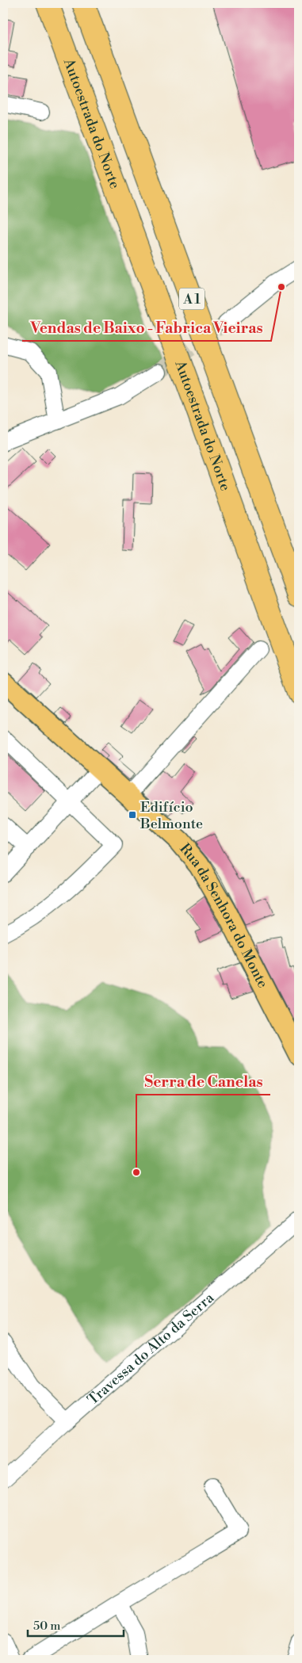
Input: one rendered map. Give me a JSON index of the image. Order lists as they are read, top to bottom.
{
  "streets": {
    "highway": ["Autoestrada do Norte", "A 1"],
    "main road": ["Rua da Senhora do Monte"],
    "street": ["Travessa do Alto da Serra"]
  },
  "places": {
    "other": ["Vendas de Baixo - Fabrica Vieiras", "Serra de Canelas"],
    "transit": ["Edifício Belmonte"]
  },
  "scale_bar": "50 m"
}
